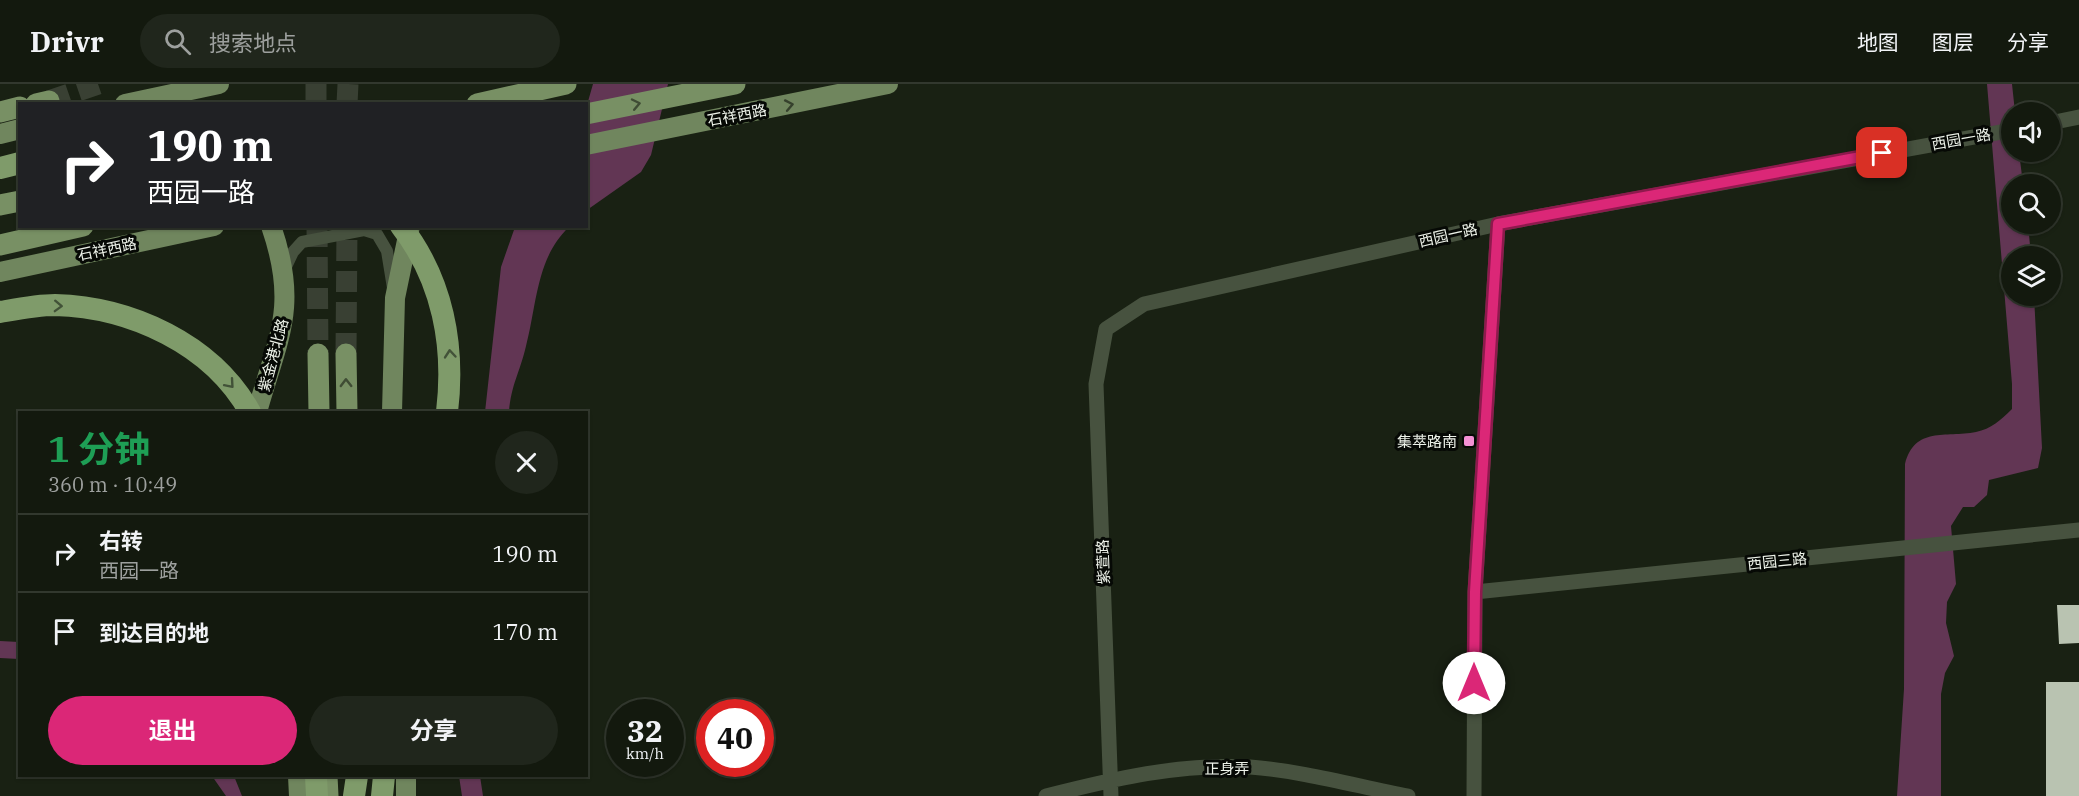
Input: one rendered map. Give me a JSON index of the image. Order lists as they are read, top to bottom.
{
  "streets": {
    "main road": ["石祥西路", "紫金港北路"],
    "street": [
      "西园一路",
      "西园三路",
      "紫萱路",
      "正身弄"
    ]
  },
  "crossings": [
    ["西园一路", "紫萱路"],
    ["紫萱路", "正身弄"]
  ],
  "one_way": ["石祥西路"],
  "places": {
    "transit": ["集萃路南"]
  },
  "page": {
    "header": "Drivr",
    "search": "搜索地点",
    "nav": ["地图", "图层", "分享"],
    "turn": ["190 m", "西园一路"],
    "heading": ["1 分钟", "360 m · 10:49"],
    "list": [
      {
        "name": "右转",
        "note": "西园一路",
        "value": "190 m"
      },
      {
        "name": "到达目的地",
        "value": "170 m"
      }
    ],
    "buttons": ["退出", "分享"],
    "speed": "32 km/h",
    "limit": "40"
  }
}
